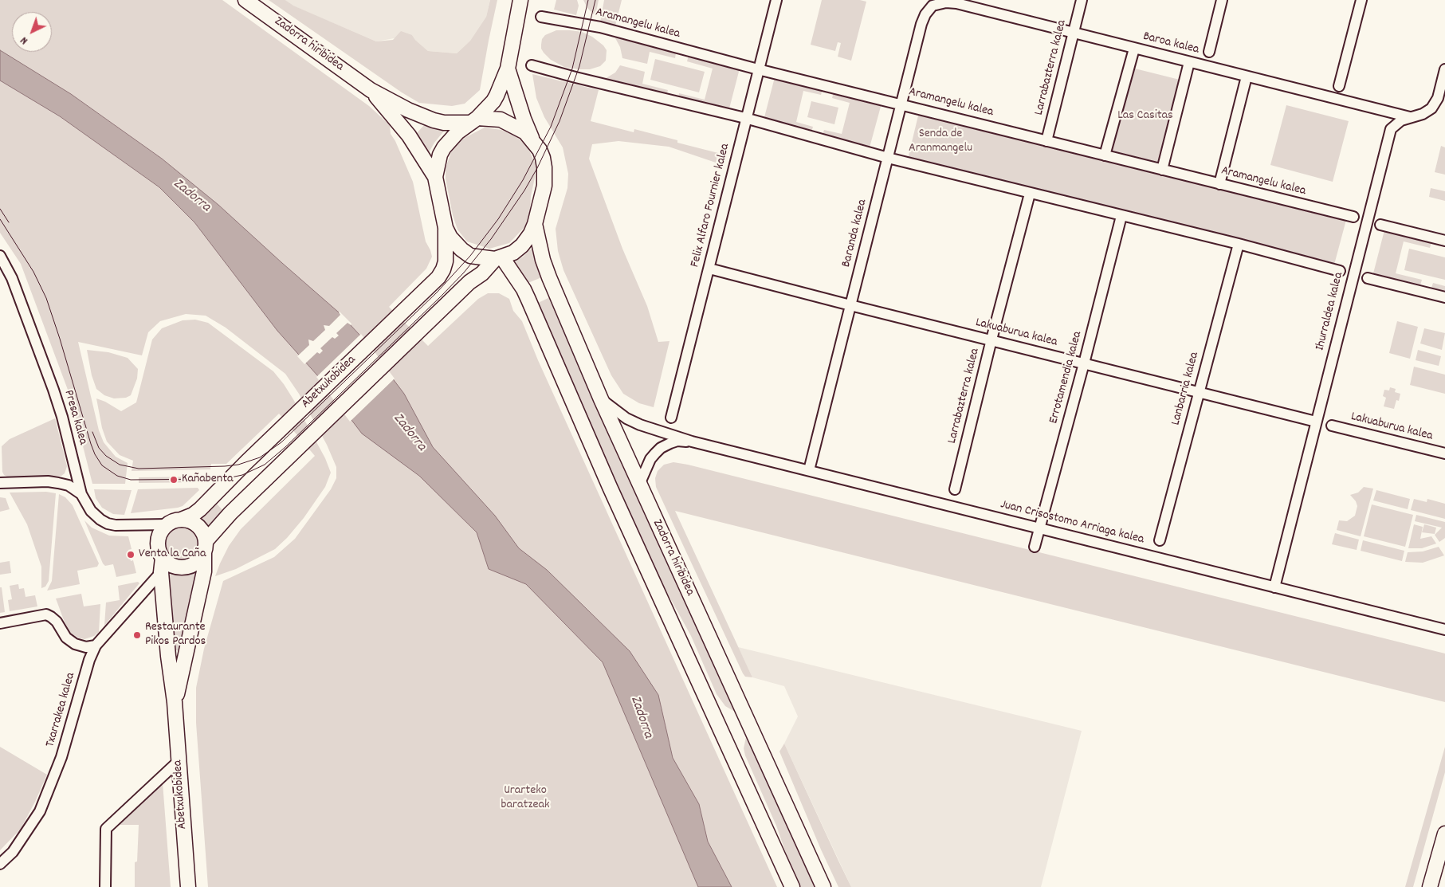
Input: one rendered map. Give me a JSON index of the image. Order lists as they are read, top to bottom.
{
  "streets": {
    "main road": ["Zadorra hiribidea", "Abetxukobidea"],
    "street": [
      "Aramangelu kalea",
      "Baroa kalea",
      "Larrabazterra kalea",
      "Felix Alfaro Fournier kalea",
      "Baranda kalea",
      "Ihurraldea kalea",
      "Lakuaburua kalea",
      "Errotamendia kalea",
      "Lanbarria kalea",
      "Presa kalea",
      "Juan Crisostomo Arriaga kalea",
      "Txarrakea kalea"
    ]
  },
  "crossings": [
    ["Aramangelu kalea", "Larrabazterra kalea"],
    ["Aramangelu kalea", "Felix Alfaro Fournier kalea"],
    ["Aramangelu kalea", "Baranda kalea"],
    ["Baroa kalea", "Larrabazterra kalea"],
    ["Baroa kalea", "Baranda kalea"],
    ["Baroa kalea", "Ihurraldea kalea"],
    ["Zadorra hiribidea", "Abetxukobidea"],
    ["Zadorra hiribidea", "Juan Crisostomo Arriaga kalea"],
    ["Larrabazterra kalea", "Lakuaburua kalea"],
    ["Felix Alfaro Fournier kalea", "Lakuaburua kalea"],
    ["Baranda kalea", "Lakuaburua kalea"],
    ["Baranda kalea", "Juan Crisostomo Arriaga kalea"],
    ["Ihurraldea kalea", "Lakuaburua kalea"],
    ["Ihurraldea kalea", "Juan Crisostomo Arriaga kalea"],
    ["Lakuaburua kalea", "Errotamendia kalea"],
    ["Lakuaburua kalea", "Lanbarria kalea"],
    ["Errotamendia kalea", "Juan Crisostomo Arriaga kalea"],
    ["Abetxukobidea", "Presa kalea"],
    ["Abetxukobidea", "Txarrakea kalea"]
  ],
  "water": ["Zadorra"],
  "parks": ["Las Casitas", "Senda de Aranmangelu", "Urarteko baratzeak"],
  "places": ["Kañabenta", "Venta la Caña", "Restaurante Pikos Pardos"],
  "north": "bottom left"
}
